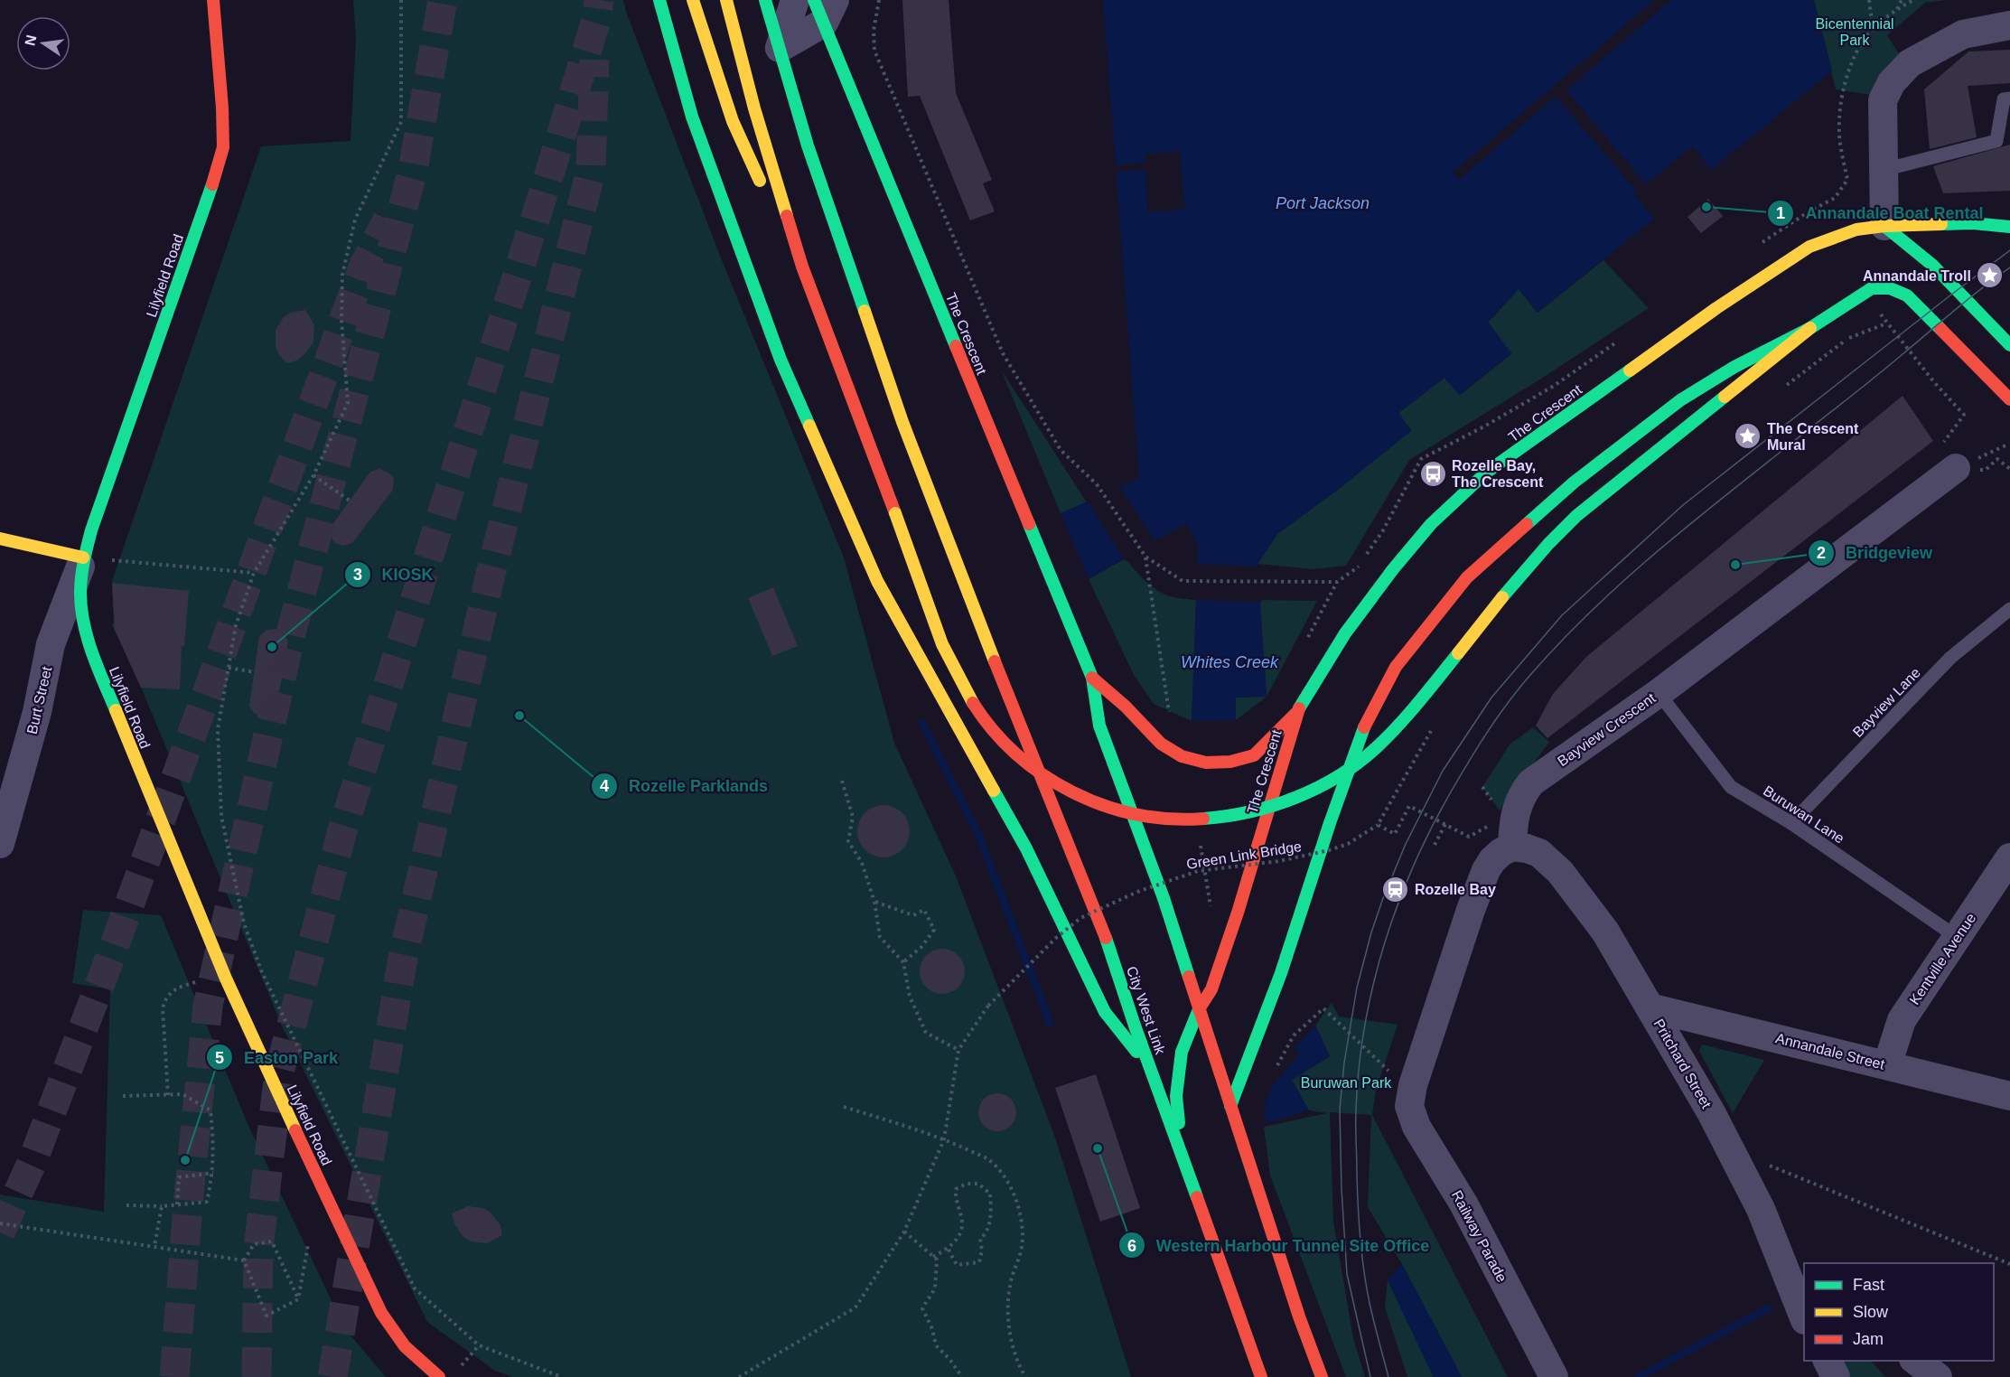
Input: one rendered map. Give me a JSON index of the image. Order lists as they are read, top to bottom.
{
  "streets": {
    "main road": ["Lilyfield Road", "The Crescent", "City West Link"],
    "street": [
      "Burt Street",
      "Bayview Crescent",
      "Kentville Avenue",
      "Annandale Street",
      "Pritchard Street",
      "Railway Parade"
    ],
    "lane": ["Bayview Lane", "Buruwan Lane"],
    "path": ["Green Link Bridge"]
  },
  "crossings": [
    ["Lilyfield Road", "Burt Street"],
    ["Bayview Lane", "Buruwan Lane"],
    ["Bayview Crescent", "Buruwan Lane"],
    ["Bayview Crescent", "Pritchard Street"],
    ["Buruwan Lane", "Kentville Avenue"],
    ["Kentville Avenue", "Annandale Street"],
    ["Annandale Street", "Pritchard Street"]
  ],
  "water": ["Port Jackson", "Whites Creek"],
  "parks": ["Bicentennial Park", "Buruwan Park"],
  "places": {
    "other": [
      "Annandale Boat Rental",
      "Bridgeview",
      "KIOSK",
      "Rozelle Parklands",
      "Western Harbour Tunnel Site Office",
      "Easton Park"
    ],
    "place": ["Annandale Troll", "The Crescent Mural"],
    "bus stop": ["Rozelle Bay, The Crescent"],
    "station": ["Rozelle Bay"]
  },
  "legend": ["Fast", "Slow", "Jam"],
  "north": "left"
}
